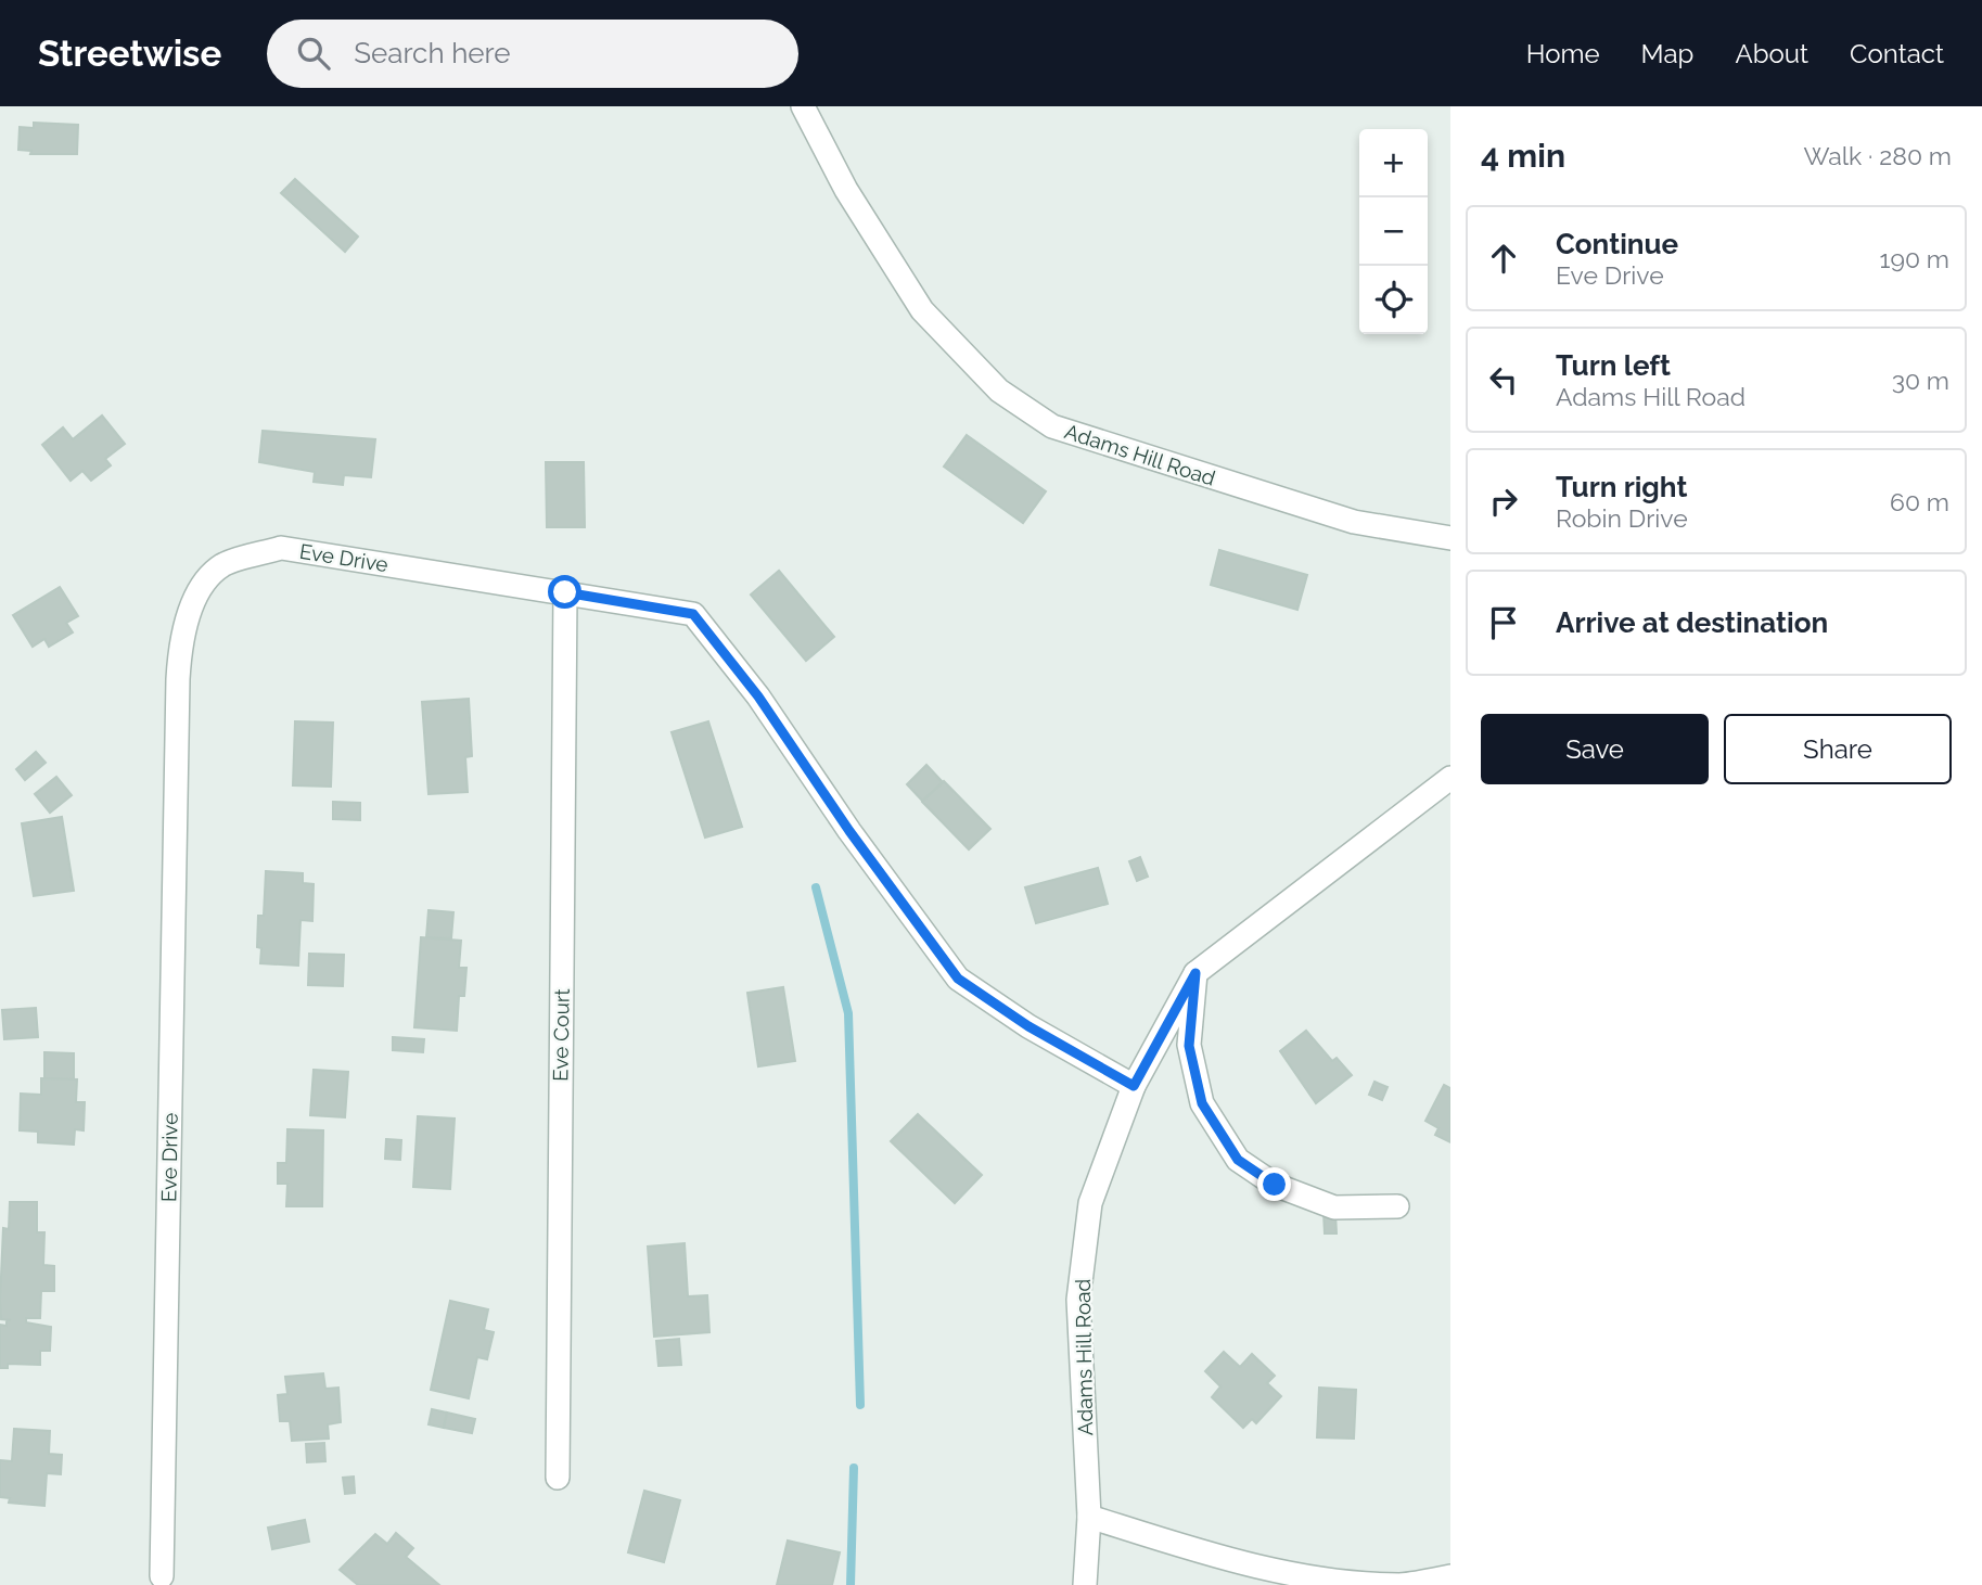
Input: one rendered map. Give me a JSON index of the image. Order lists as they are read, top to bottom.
{
  "streets": {
    "street": ["Adams Hill Road", "Eve Drive", "Eve Court"]
  },
  "crossings": [
    ["Adams Hill Road", "Eve Drive"],
    ["Eve Drive", "Eve Court"]
  ],
  "page": {
    "header": "Streetwise",
    "search": "Search here",
    "nav": [
      "Home",
      "Map",
      "About",
      "Contact"
    ],
    "heading": ["4 min", "Walk · 280 m"],
    "map_buttons": ["+", "−"],
    "list": [
      ["Continue", "Eve Drive", "190 m"],
      ["Turn left", "Adams Hill Road", "30 m"],
      ["Turn right", "Robin Drive", "60 m"],
      "Arrive at destination"
    ],
    "buttons": ["Save", "Share"]
  }
}
